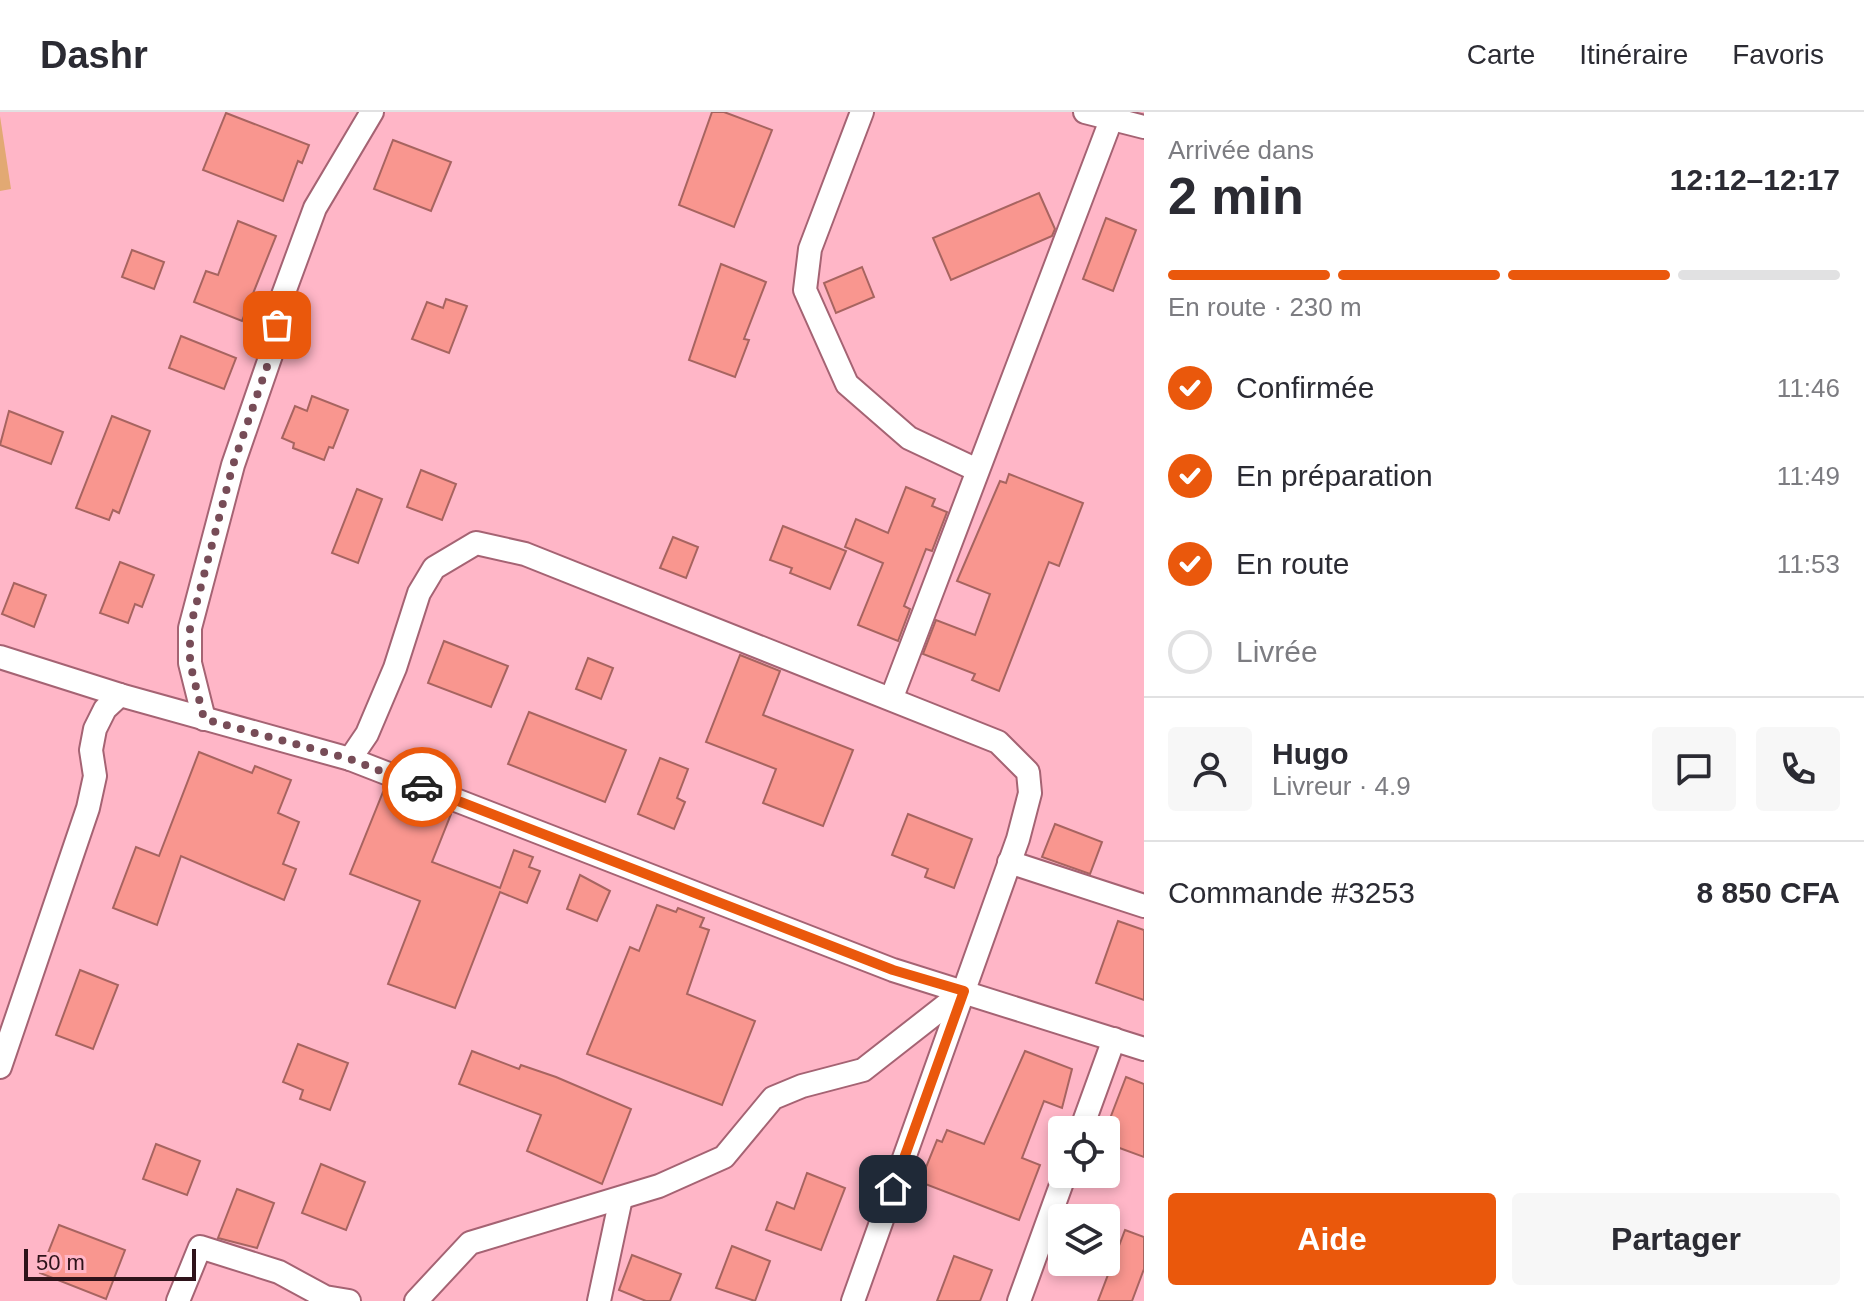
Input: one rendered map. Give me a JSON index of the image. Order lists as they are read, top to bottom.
{
  "scale_bar": "50 m",
  "page": {
    "header": "Dashr",
    "nav": ["Carte", "Itinéraire", "Favoris"],
    "heading": ["2 min", "Arrivée dans", "12:12–12:17"],
    "panel": [
      "Hugo",
      "Livreur · 4.9",
      "Commande #3253",
      "8 850 CFA"
    ],
    "bar": "En route · 230 m",
    "list": [
      ["Confirmée", "11:46"],
      ["En préparation", "11:49"],
      ["En route", "11:53"],
      "Livrée"
    ],
    "buttons": ["Aide", "Partager"],
    "scale": "50 m"
  }
}
